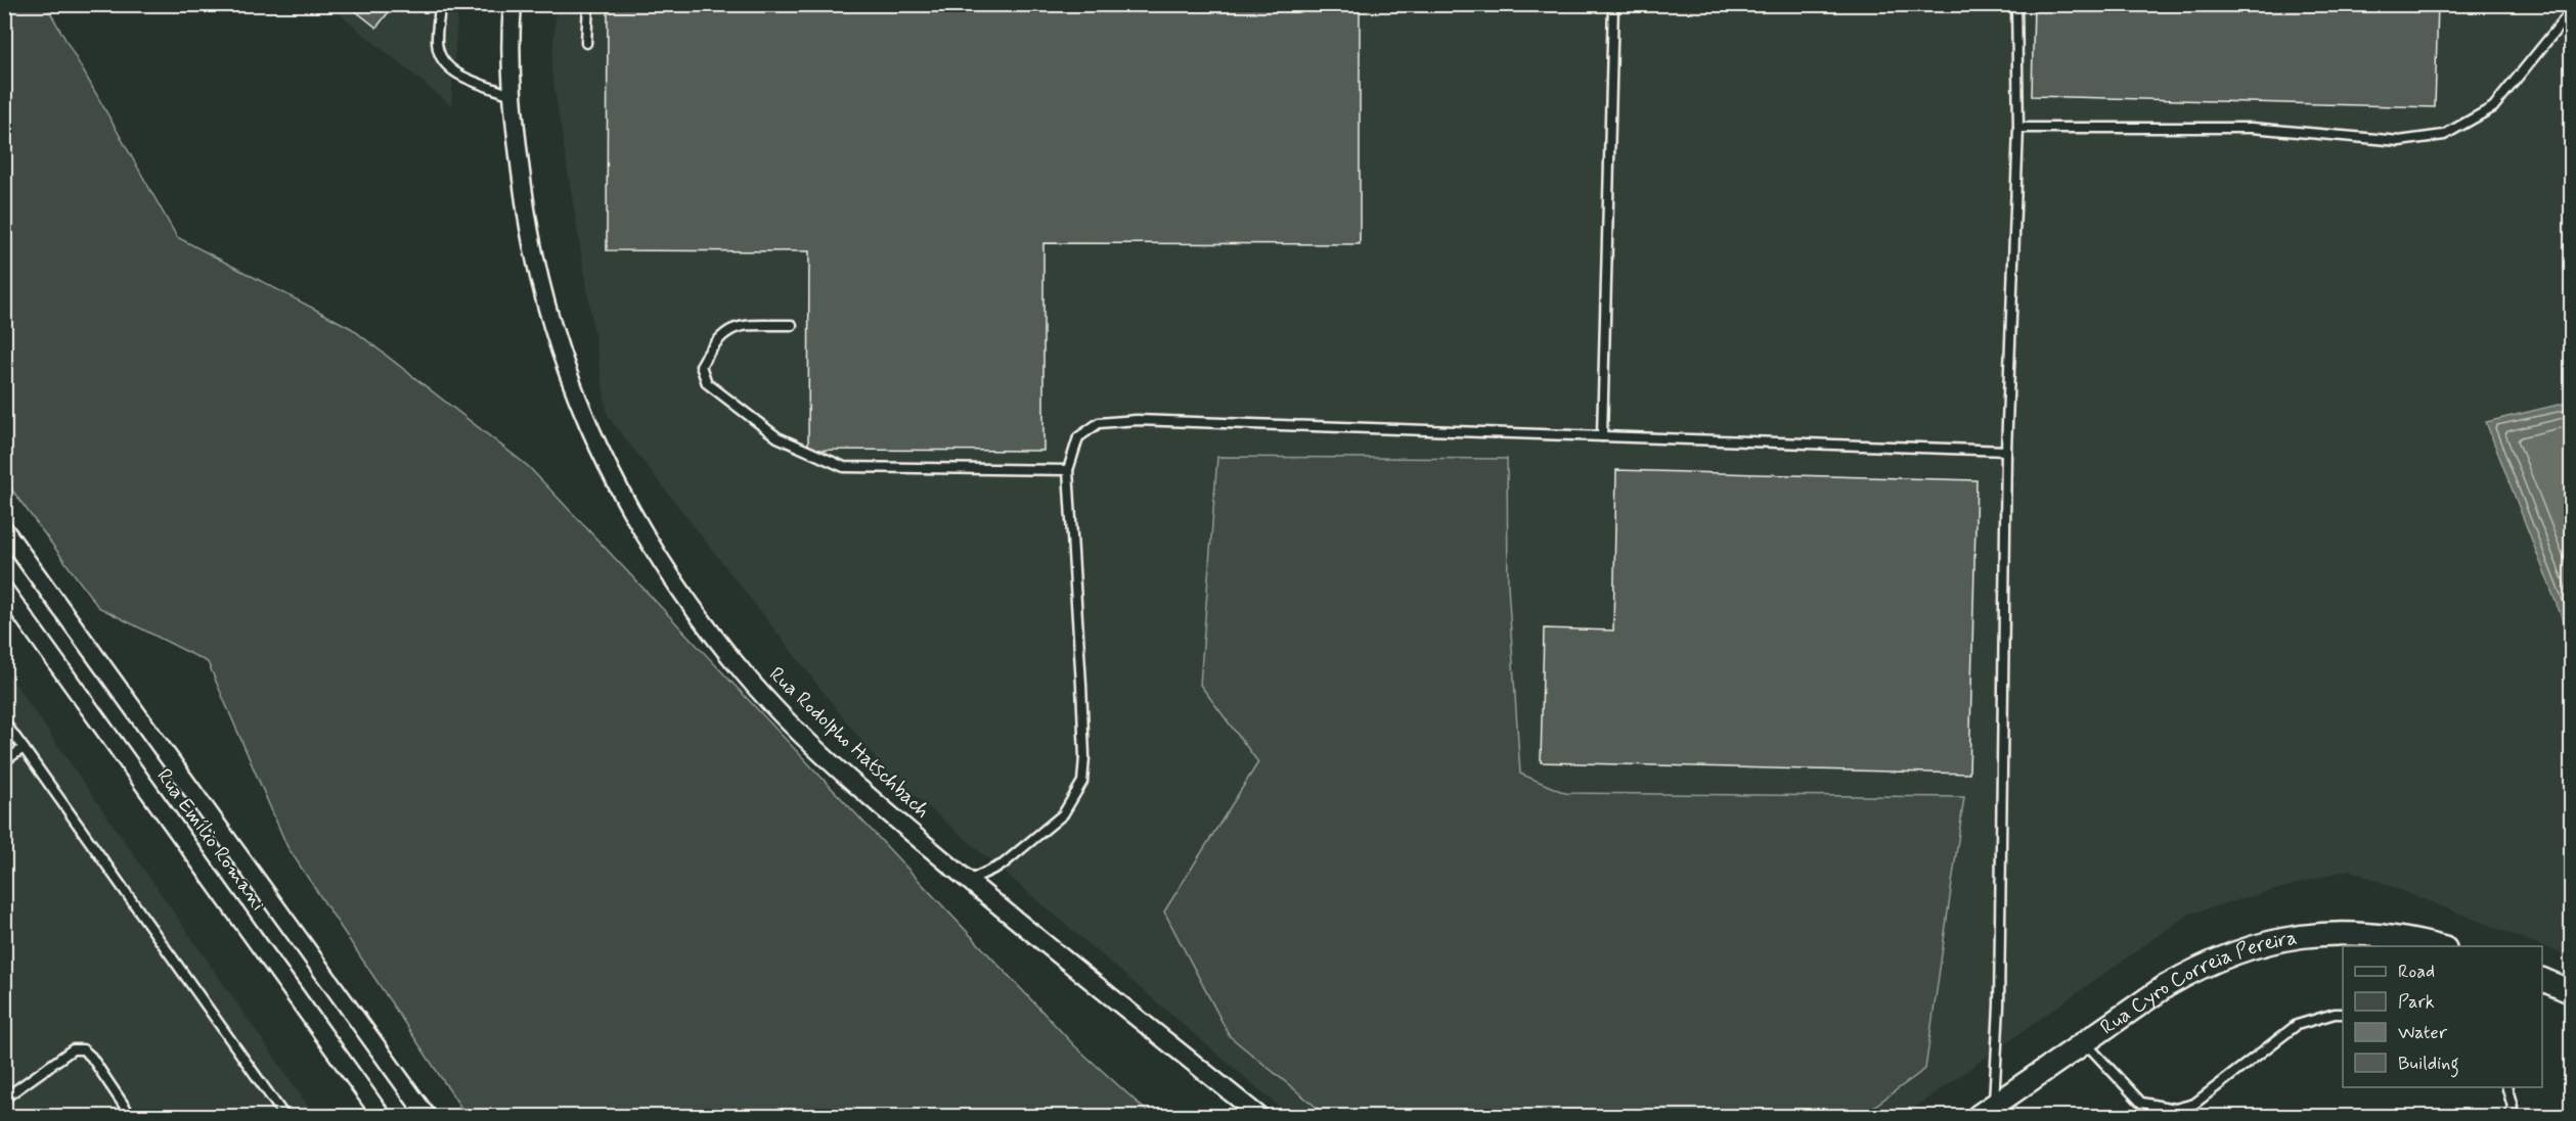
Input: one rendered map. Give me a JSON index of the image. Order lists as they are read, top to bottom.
{
  "streets": {
    "street": ["Rua Rodolpho Hatschbach", "Rua Emílio Romani", "Rua Cyro Correia Pereira"]
  },
  "legend": [
    "Road",
    "Park",
    "Water",
    "Building"
  ]
}
